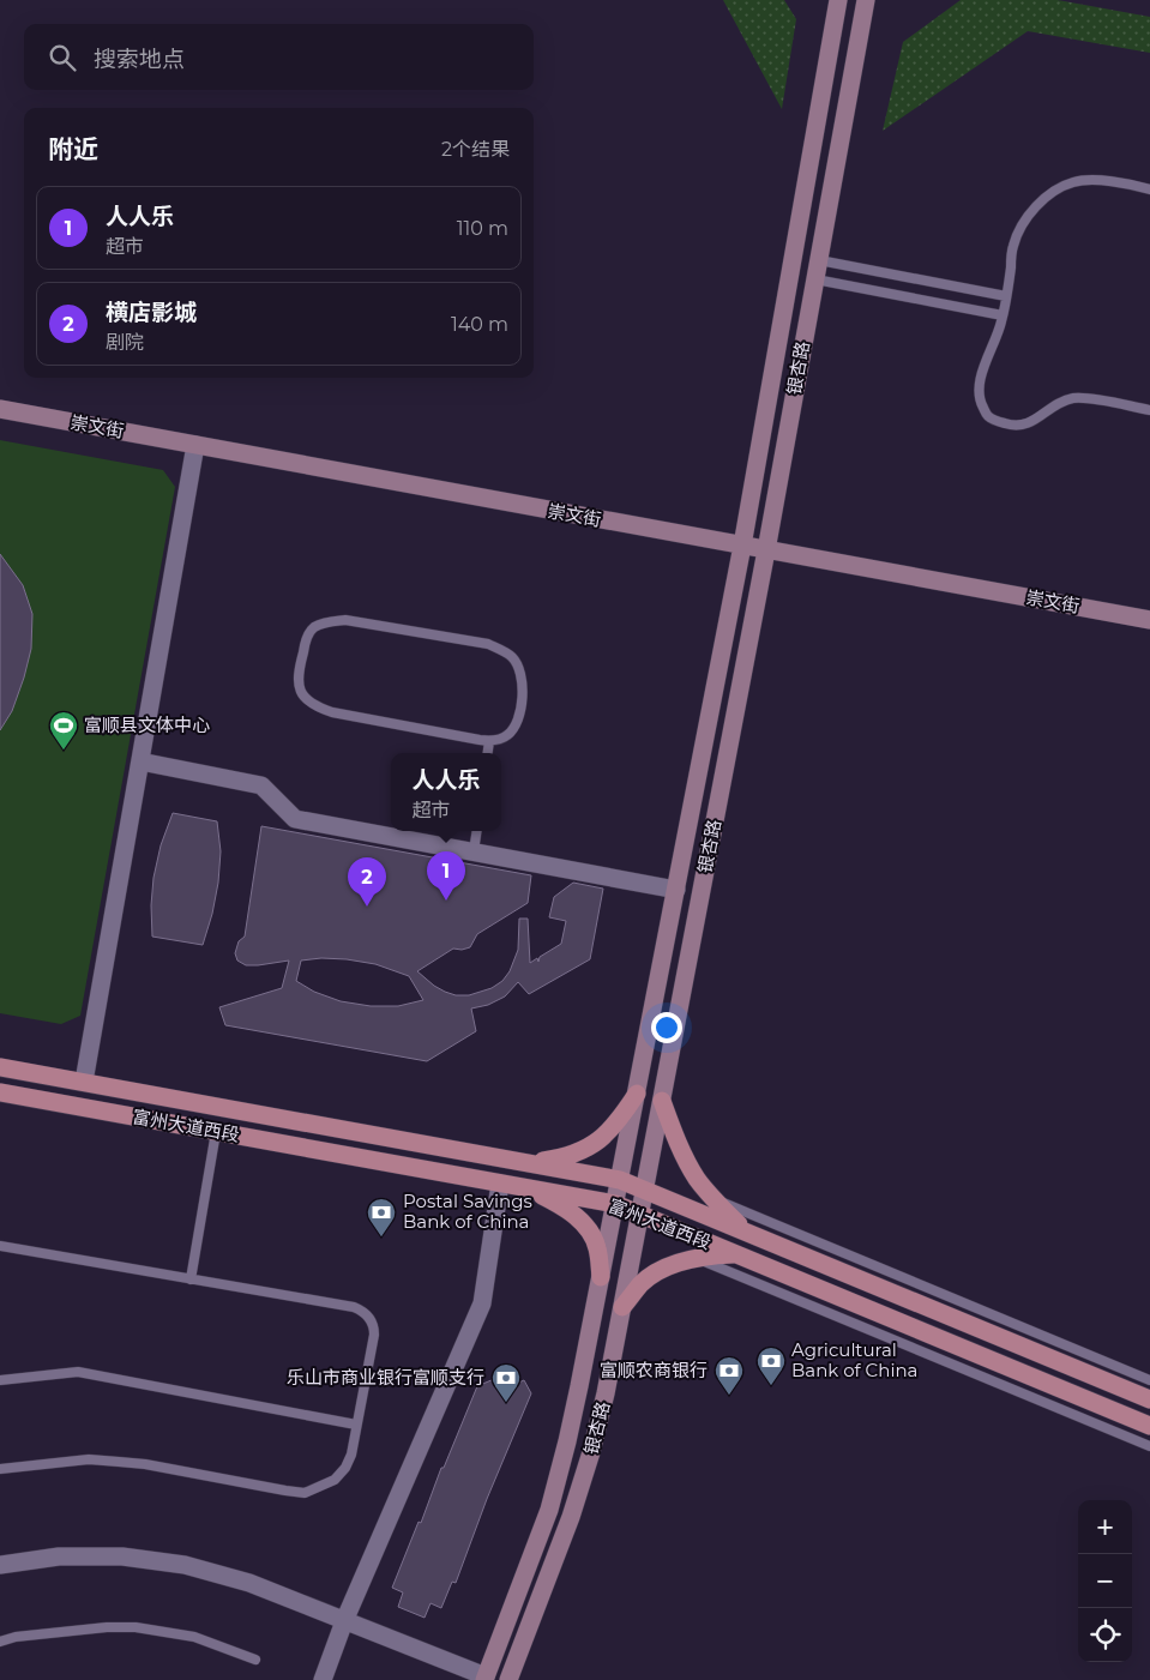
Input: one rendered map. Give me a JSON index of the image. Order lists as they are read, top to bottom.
{
  "streets": {
    "main road": ["银杏路", "崇文街", "富州大道西段"]
  },
  "crossings": [
    ["银杏路", "崇文街"],
    ["银杏路", "富州大道西段"]
  ],
  "places": {
    "sports": ["富顺县文体中心"],
    "bank": [
      "Postal Savings Bank of China",
      "Agricultural Bank of China",
      "富顺农商银行",
      "乐山市商业银行富顺支行"
    ]
  },
  "page": {
    "search": "搜索地点",
    "heading": ["附近", "2个结果"],
    "list": [
      {
        "mark": "1",
        "name": "人人乐",
        "note": "超市",
        "value": "110 m"
      },
      {
        "mark": "2",
        "name": "横店影城",
        "note": "剧院",
        "value": "140 m"
      }
    ],
    "popup": ["人人乐", "超市"],
    "pins": ["1", "2"],
    "map_buttons": ["+", "−"]
  }
}
